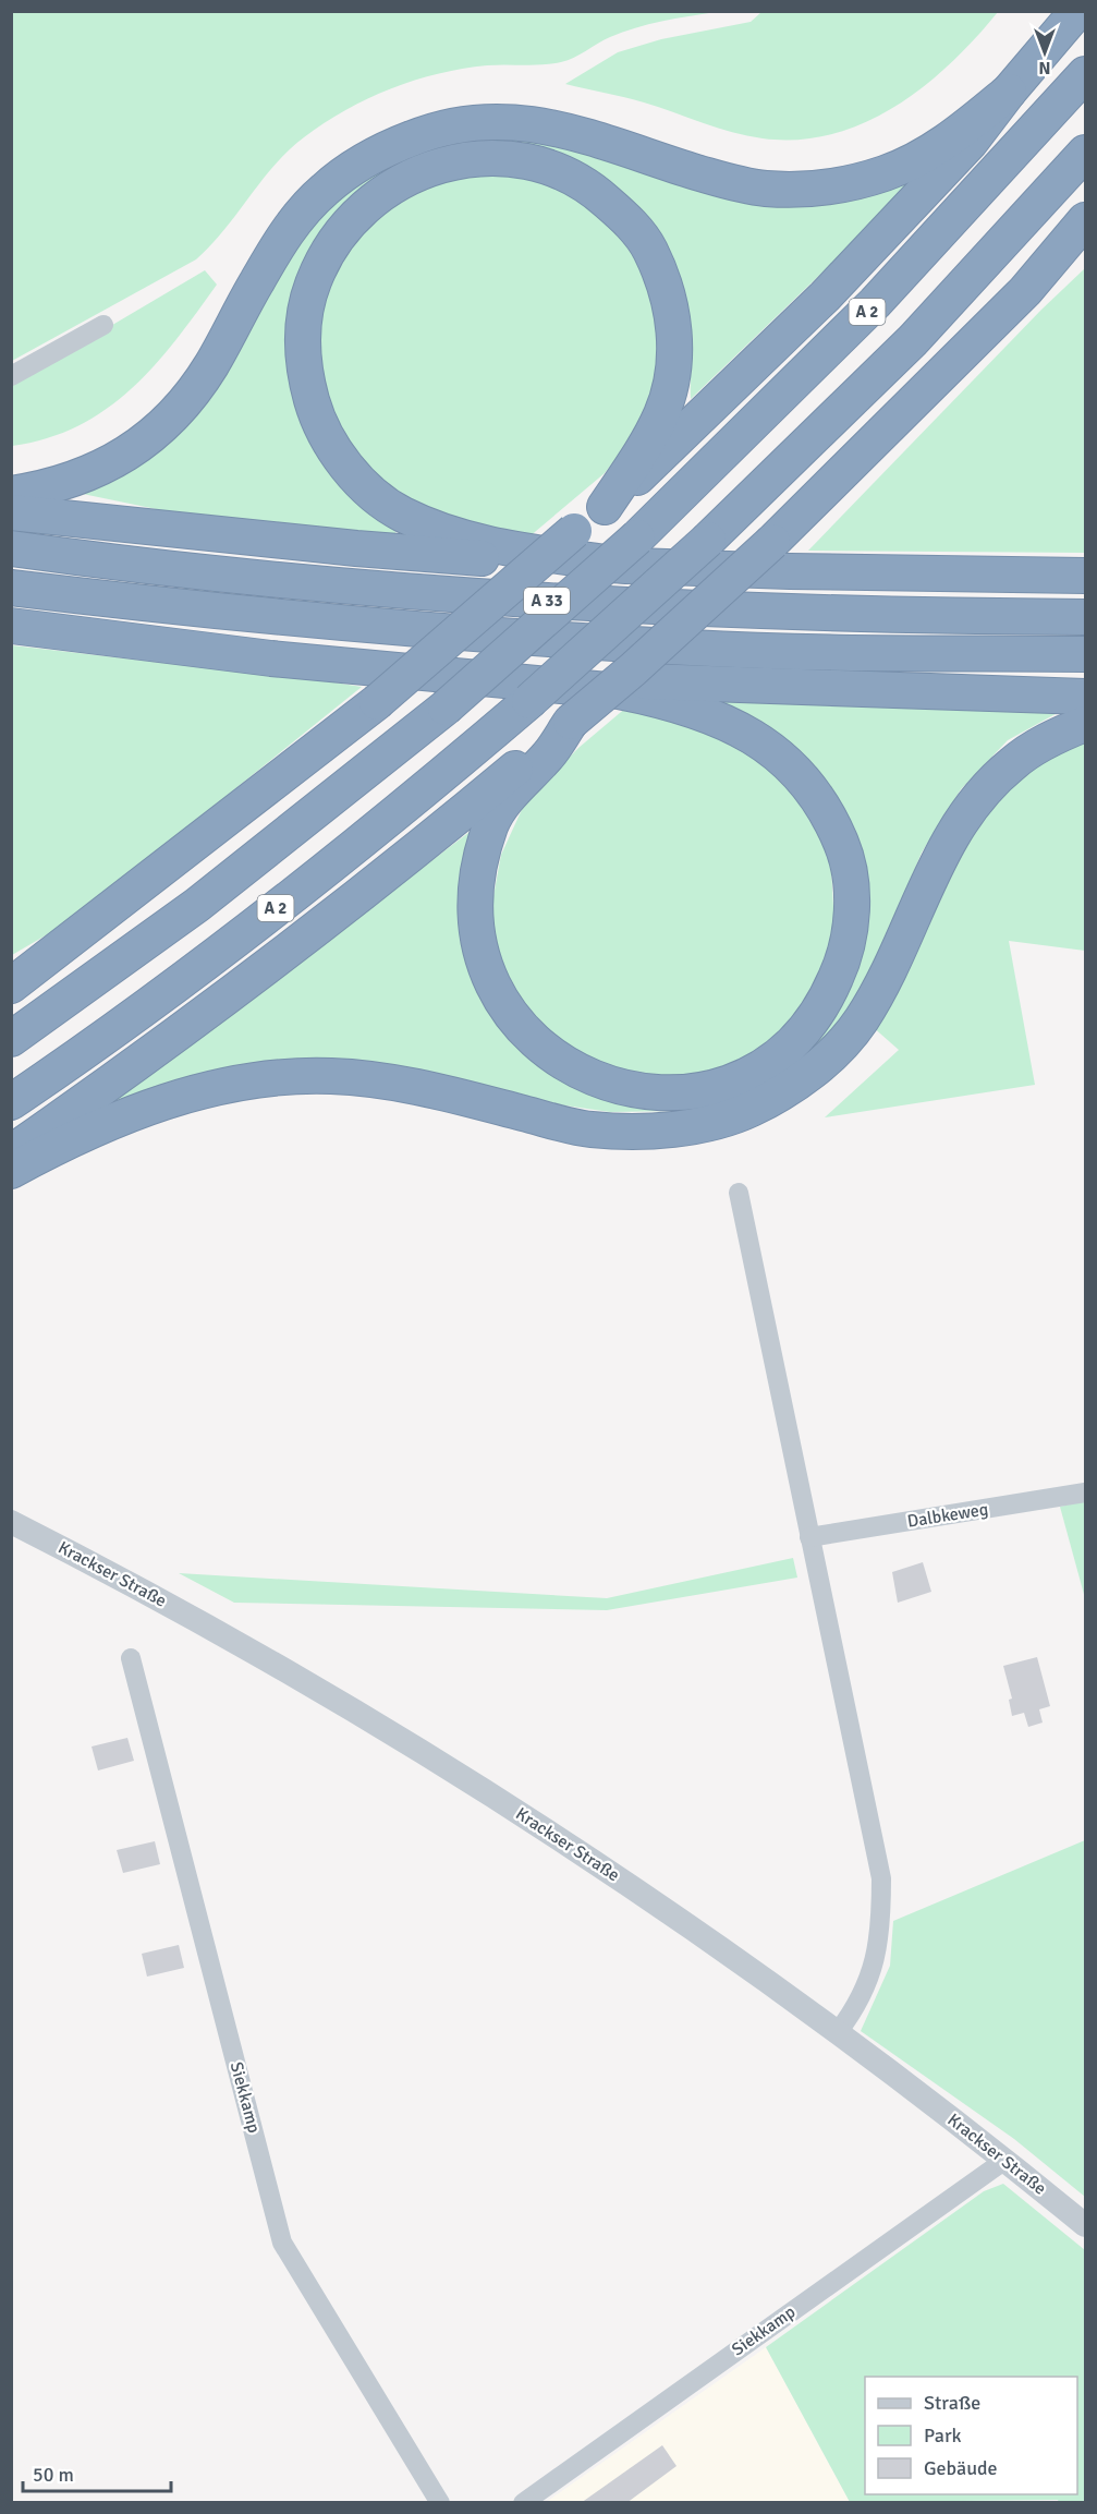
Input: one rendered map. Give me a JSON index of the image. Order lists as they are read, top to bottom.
{
  "streets": {
    "highway": ["A 2", "A 33"],
    "street": ["Dalbkeweg", "Krackser Straße", "Siekkamp"]
  },
  "crossings": [
    ["Krackser Straße", "Siekkamp"]
  ],
  "legend": ["Straße", "Park", "Gebäude"],
  "scale_bar": "50 m",
  "north": "bottom"
}
